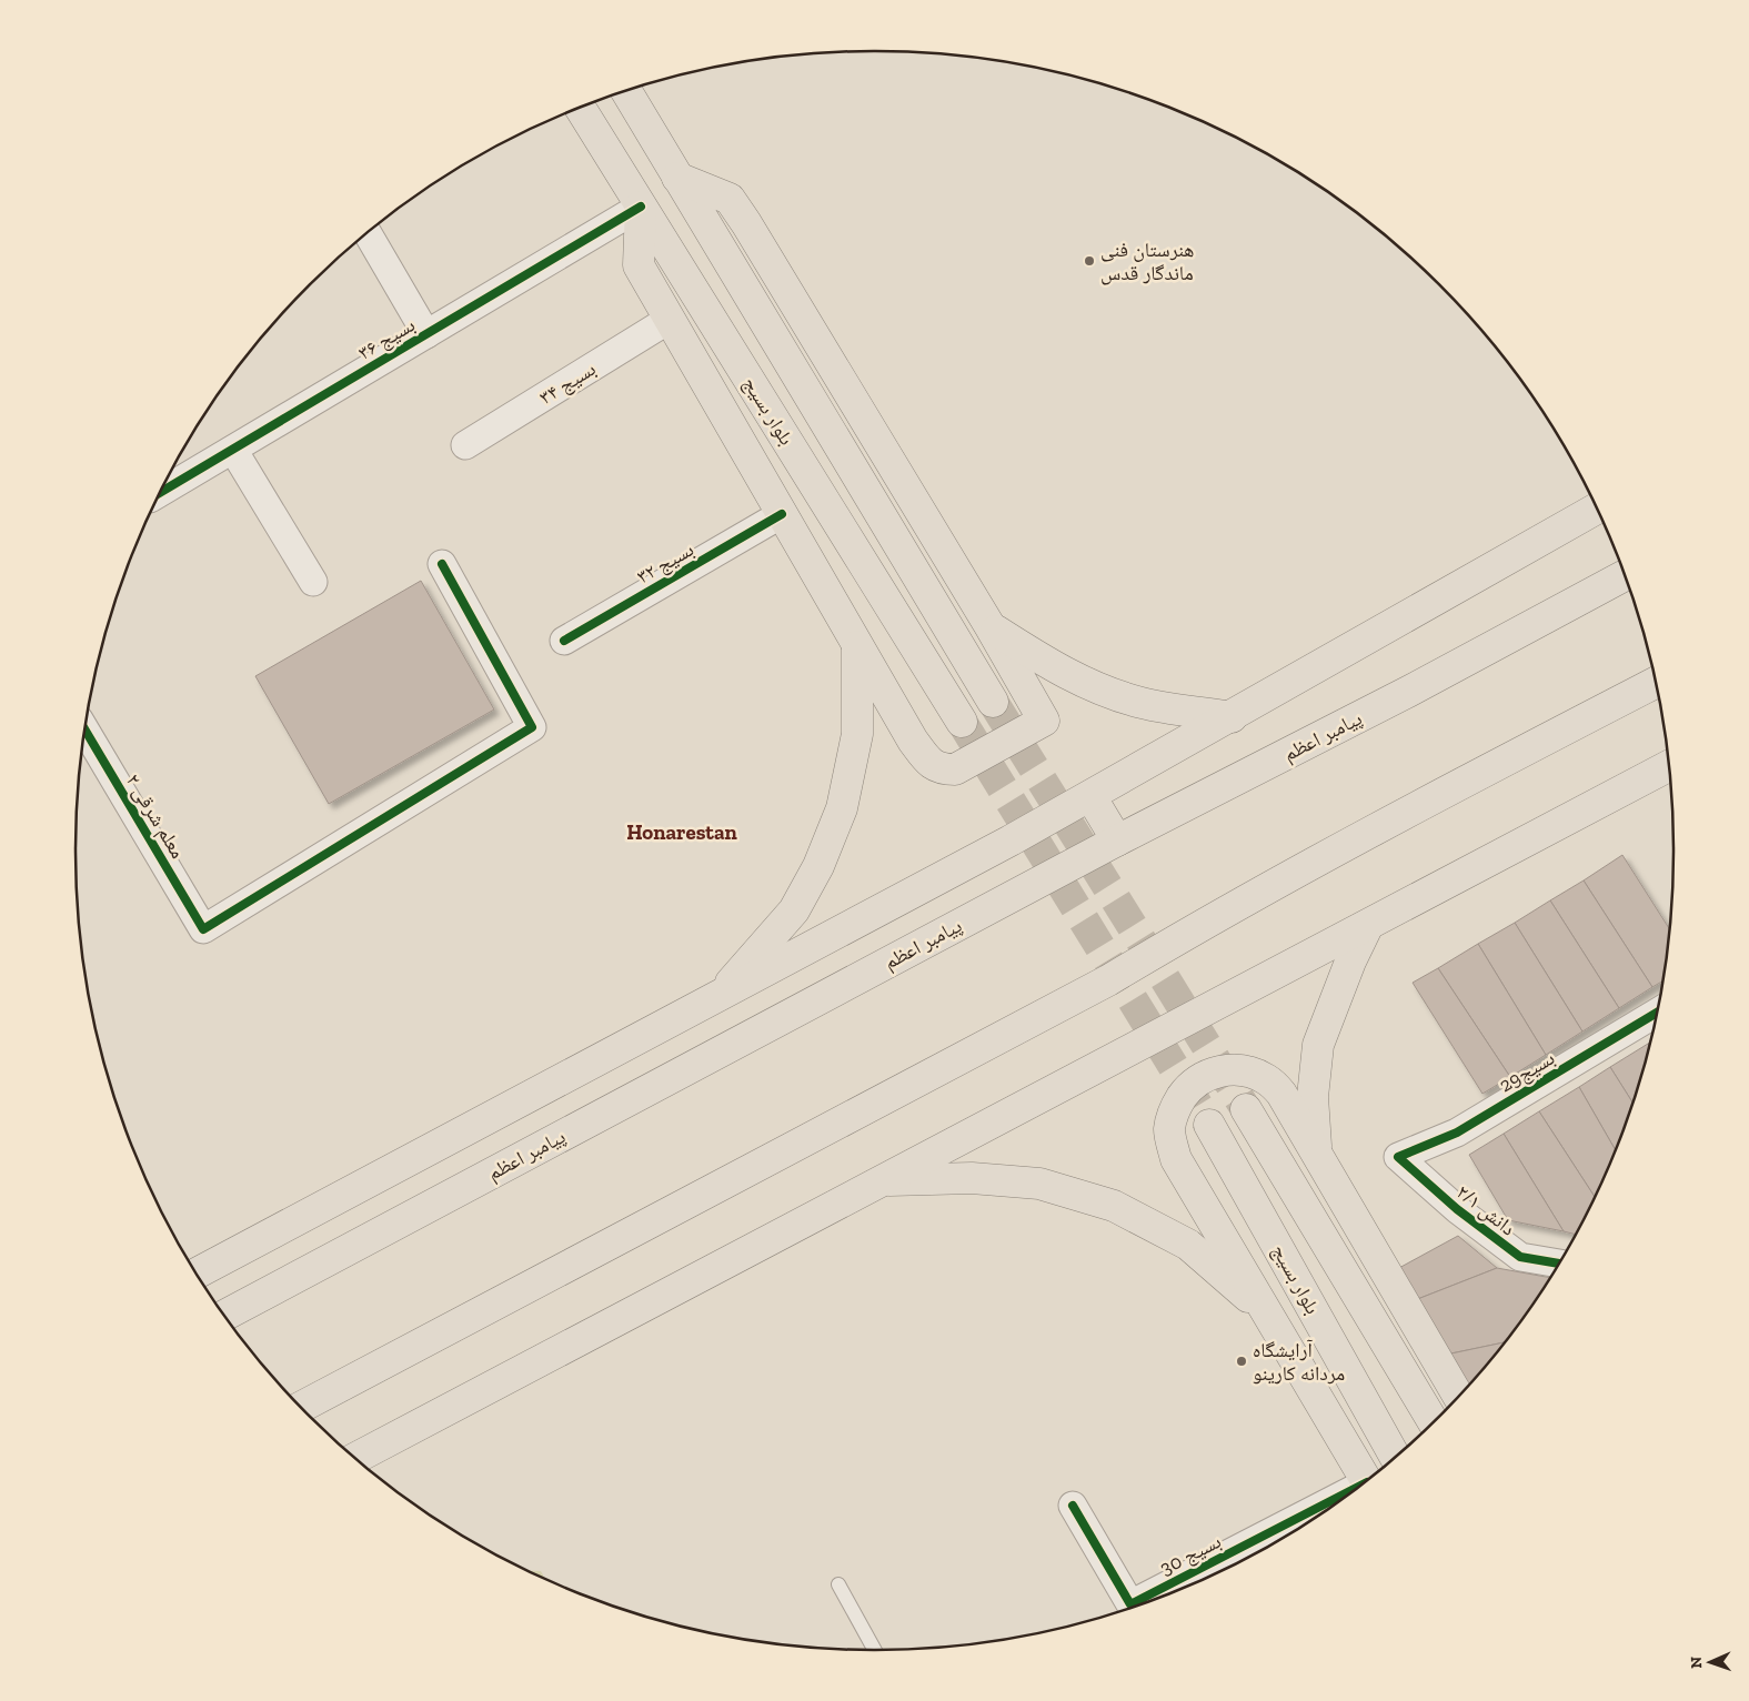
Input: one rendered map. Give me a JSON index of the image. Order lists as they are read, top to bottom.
{
  "streets": {
    "main road": ["بلوار بسیج", "پیامبر اعظم"],
    "street": [
      "بسیج ۳۶",
      "بسیج ۳۴",
      "بسیج ۳۲",
      "معلم شرقی ۲",
      "بسیج29",
      "دانش ۲/۱",
      "بسیج 30"
    ]
  },
  "crossings": [
    ["بسیج ۳۶", "بلوار بسیج"],
    ["بسیج29", "دانش ۲/۱"]
  ],
  "districts": ["Honarestan"],
  "places": ["هنرستان فنی ماندگار قدس", "آرایشگاه مردانه کارینو"],
  "north": "left"
}
